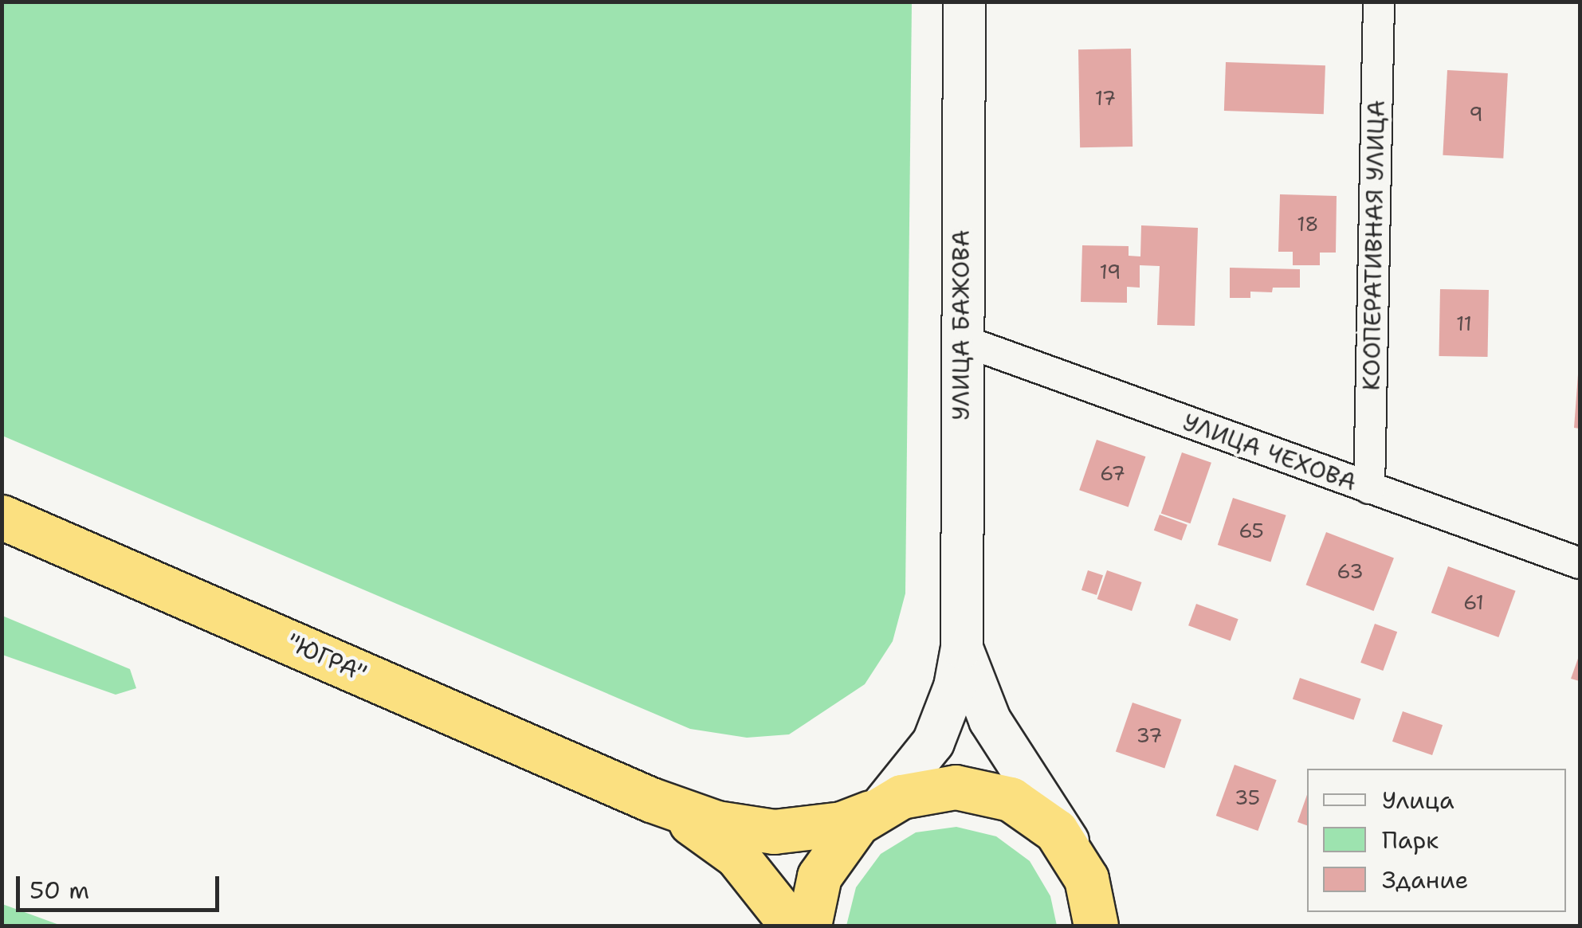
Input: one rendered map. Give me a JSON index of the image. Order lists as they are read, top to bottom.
{
  "streets": {
    "highway": ["\"ЮГРА\""],
    "street": ["КООПЕРАТИВНАЯ УЛИЦА", "УЛИЦА БАЖОВА", "УЛИЦА ЧЕХОВА"]
  },
  "crossings": [
    ["КООПЕРАТИВНАЯ УЛИЦА", "УЛИЦА ЧЕХОВА"],
    ["УЛИЦА БАЖОВА", "УЛИЦА ЧЕХОВА"]
  ],
  "house_numbers": [
    "17",
    "9",
    "18",
    "19",
    "11",
    "67",
    "65",
    "63",
    "61",
    "37",
    "35"
  ],
  "legend": ["Улица", "Парк", "Здание"],
  "scale_bar": "50 m"
}
